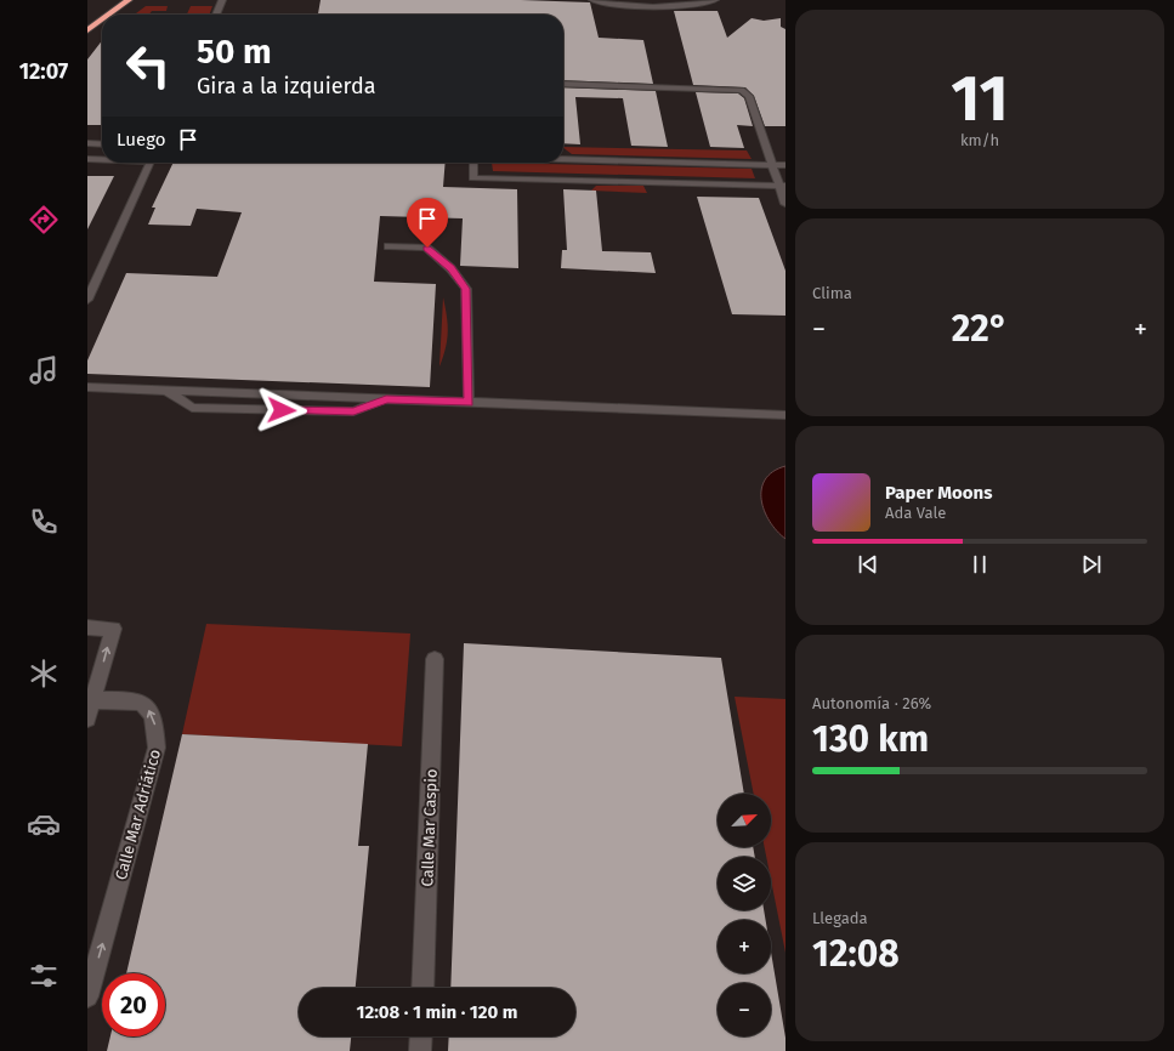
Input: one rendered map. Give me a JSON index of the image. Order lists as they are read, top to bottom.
{
  "streets": {
    "street": ["Calle Mar Adriático", "Calle Mar Caspio"]
  },
  "one_way": ["Calle Mar Adriático"],
  "north": "top right",
  "page": {
    "tabs": "12:07",
    "tile": [
      ["11", "km/h"],
      "Clima",
      ["Autonomía · 26%", "130 km"],
      ["Llegada", "12:08"]
    ],
    "turn": ["50 m", "Gira a la izquierda"],
    "then": "Luego",
    "heat": ["−", "22°", "+"],
    "song": ["Paper Moons", "Ada Vale"],
    "map_buttons": ["+", "−"],
    "limit": "20",
    "trip": "12:08 · 1 min · 120 m"
  }
}
